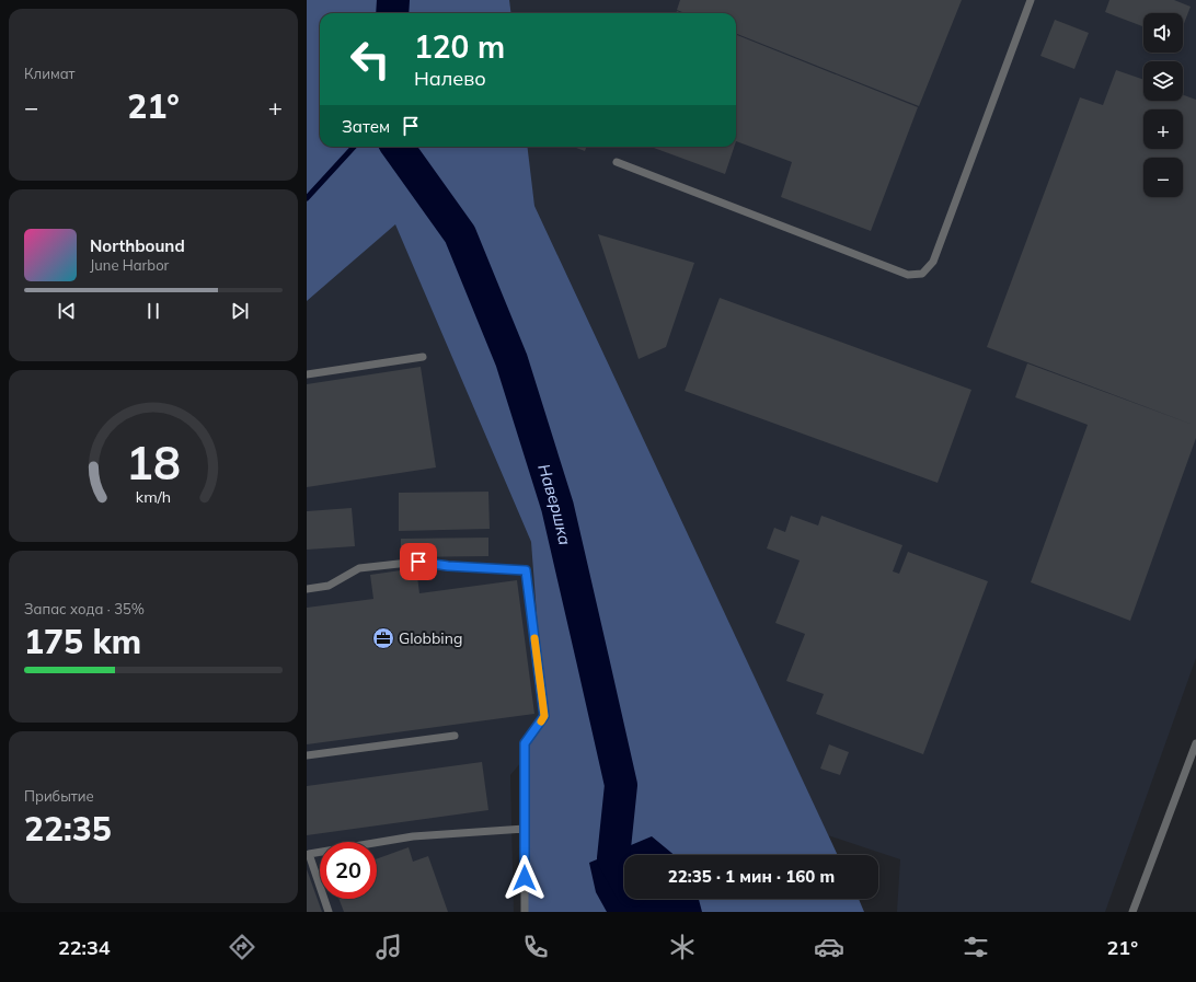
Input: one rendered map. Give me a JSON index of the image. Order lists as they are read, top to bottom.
{
  "water": ["Навершка"],
  "places": {
    "office": ["Globbing"]
  },
  "page": {
    "tile": [
      "Климат",
      ["Запас хода · 35%", "175 km"],
      ["Прибытие", "22:35"]
    ],
    "map_buttons": ["+", "−"],
    "turn": ["120 m", "Налево"],
    "heat": ["−", "21°", "+"],
    "then": "Затем",
    "song": ["Northbound", "June Harbor"],
    "limit": "20",
    "trip": "22:35 · 1 мин · 160 m",
    "tabs": ["22:34", "21°"],
    "gauge": ["18", "km/h"]
  }
}
